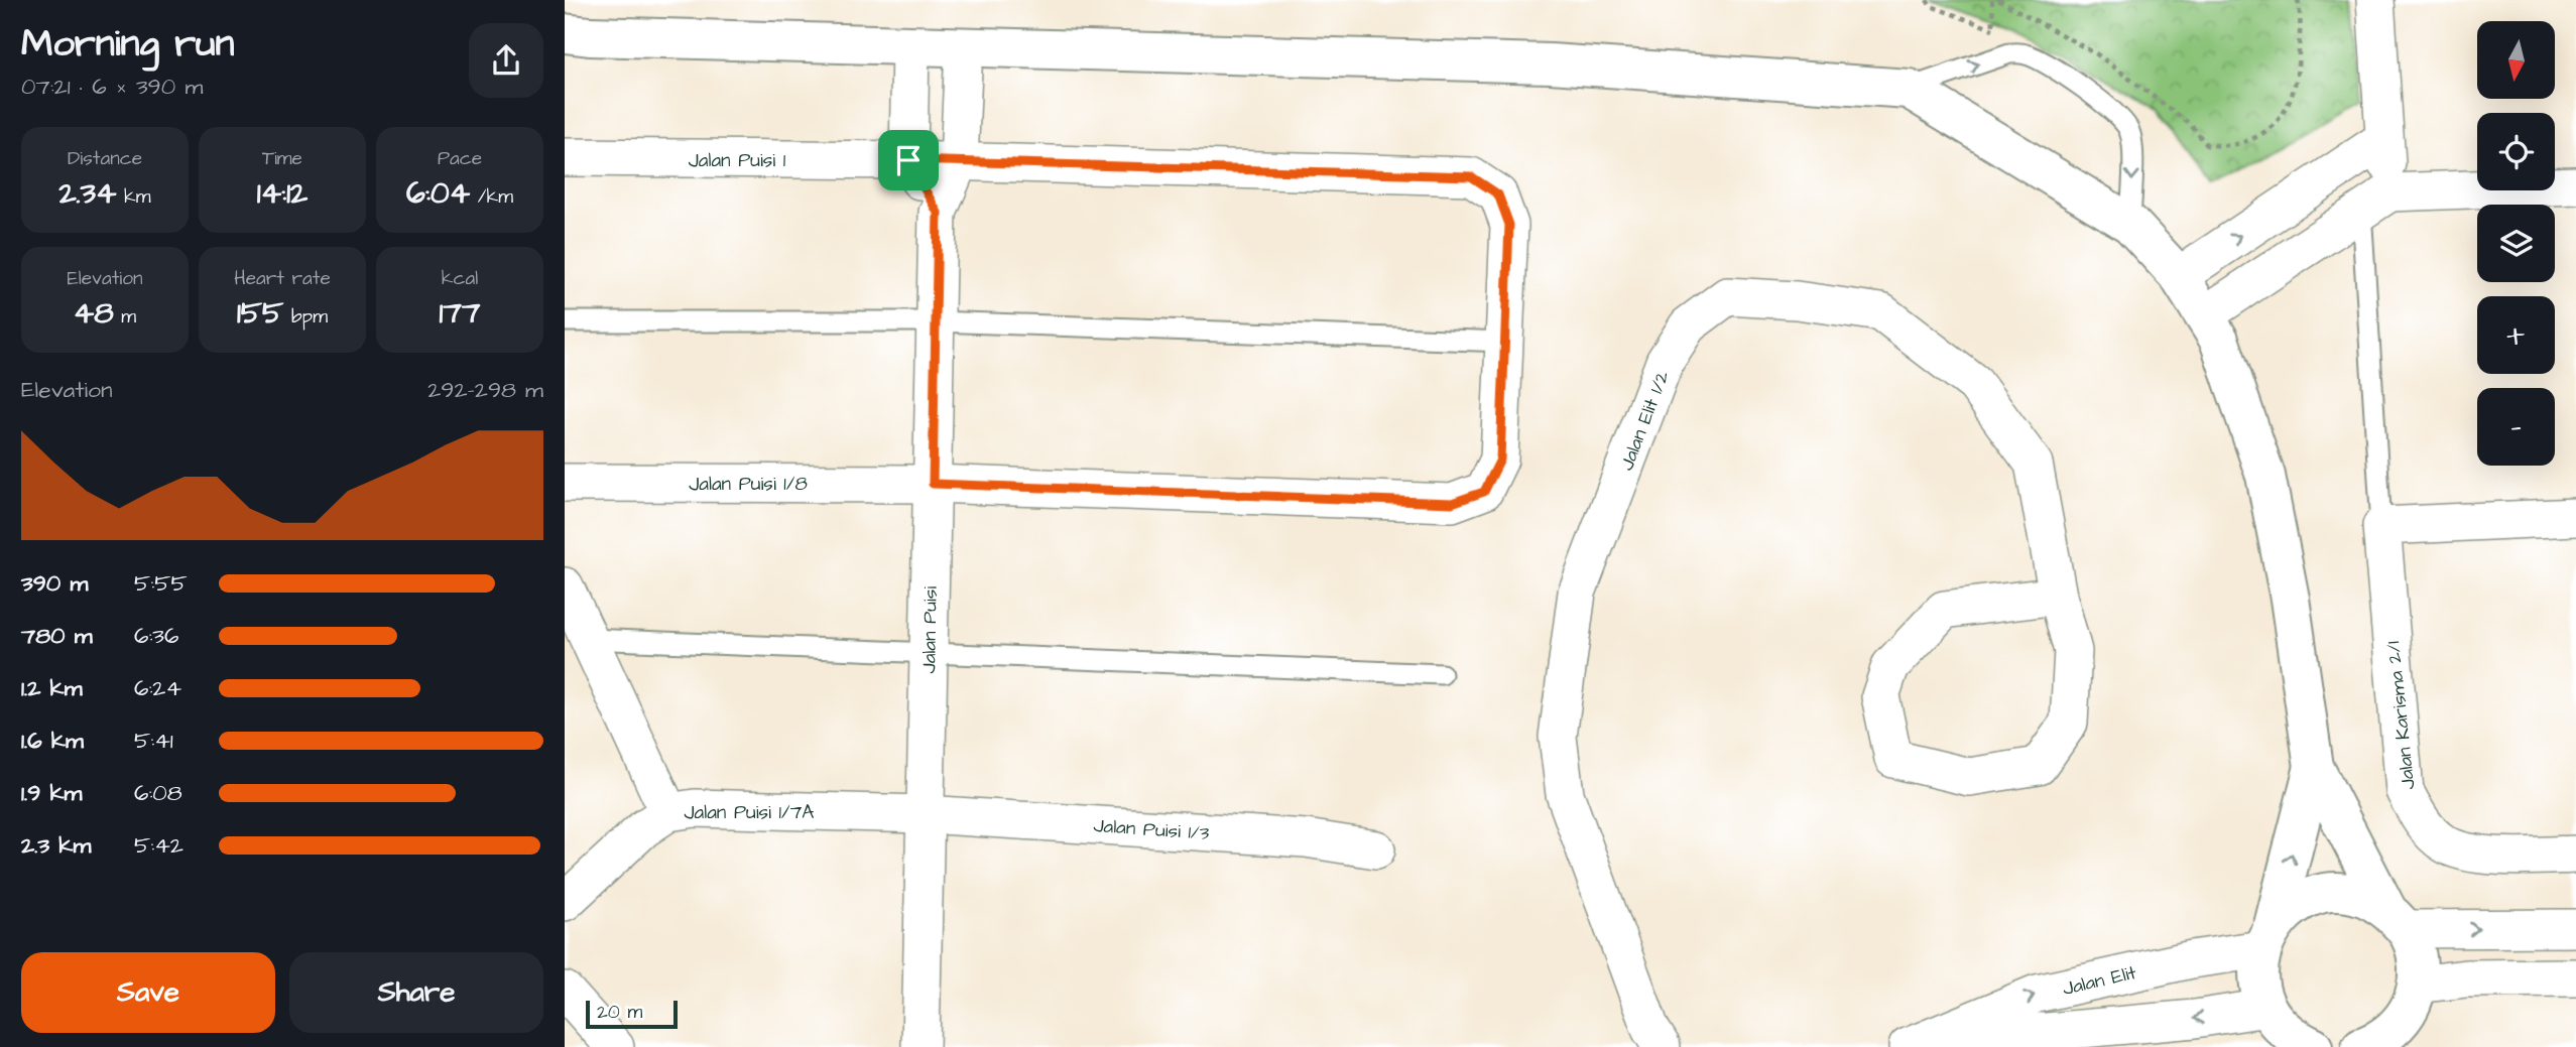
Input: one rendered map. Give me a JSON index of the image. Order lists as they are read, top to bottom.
{
  "streets": {
    "street": [
      "Jalan Puisi 1",
      "Jalan Elit 1/2",
      "Jalan Puisi 1/8",
      "Jalan Puisi",
      "Jalan Karisma 2/1",
      "Jalan Puisi 1/7A",
      "Jalan Puisi 1/3",
      "Jalan Elit"
    ]
  },
  "crossings": [
    ["Jalan Puisi 1", "Jalan Puisi 1/8"],
    ["Jalan Puisi 1", "Jalan Puisi"],
    ["Jalan Puisi 1/8", "Jalan Puisi"],
    ["Jalan Puisi", "Jalan Puisi 1/7A"],
    ["Jalan Puisi", "Jalan Puisi 1/3"],
    ["Jalan Puisi 1/7A", "Jalan Puisi 1/3"]
  ],
  "scale_bar": "20 m",
  "north": "bottom",
  "page": {
    "heading": ["Morning run", "07:21 · 6 × 390 m"],
    "map_buttons": ["+", "−"],
    "stats": [
      ["Distance", "2.34 km"],
      ["Time", "14:12"],
      ["Pace", "6:04 /km"],
      ["Elevation", "48 m"],
      ["Heart rate", "155 bpm"],
      ["kcal", "177"]
    ],
    "chart": ["Elevation", "292–298 m"],
    "list": [
      {
        "name": "390 m",
        "note": "5:55"
      },
      {
        "name": "780 m",
        "note": "6:36"
      },
      {
        "name": "1.2 km",
        "note": "6:24"
      },
      {
        "name": "1.6 km",
        "note": "5:41"
      },
      {
        "name": "1.9 km",
        "note": "6:08"
      },
      {
        "name": "2.3 km",
        "note": "5:42"
      }
    ],
    "buttons": ["Save", "Share"],
    "scale": "20 m"
  }
}
